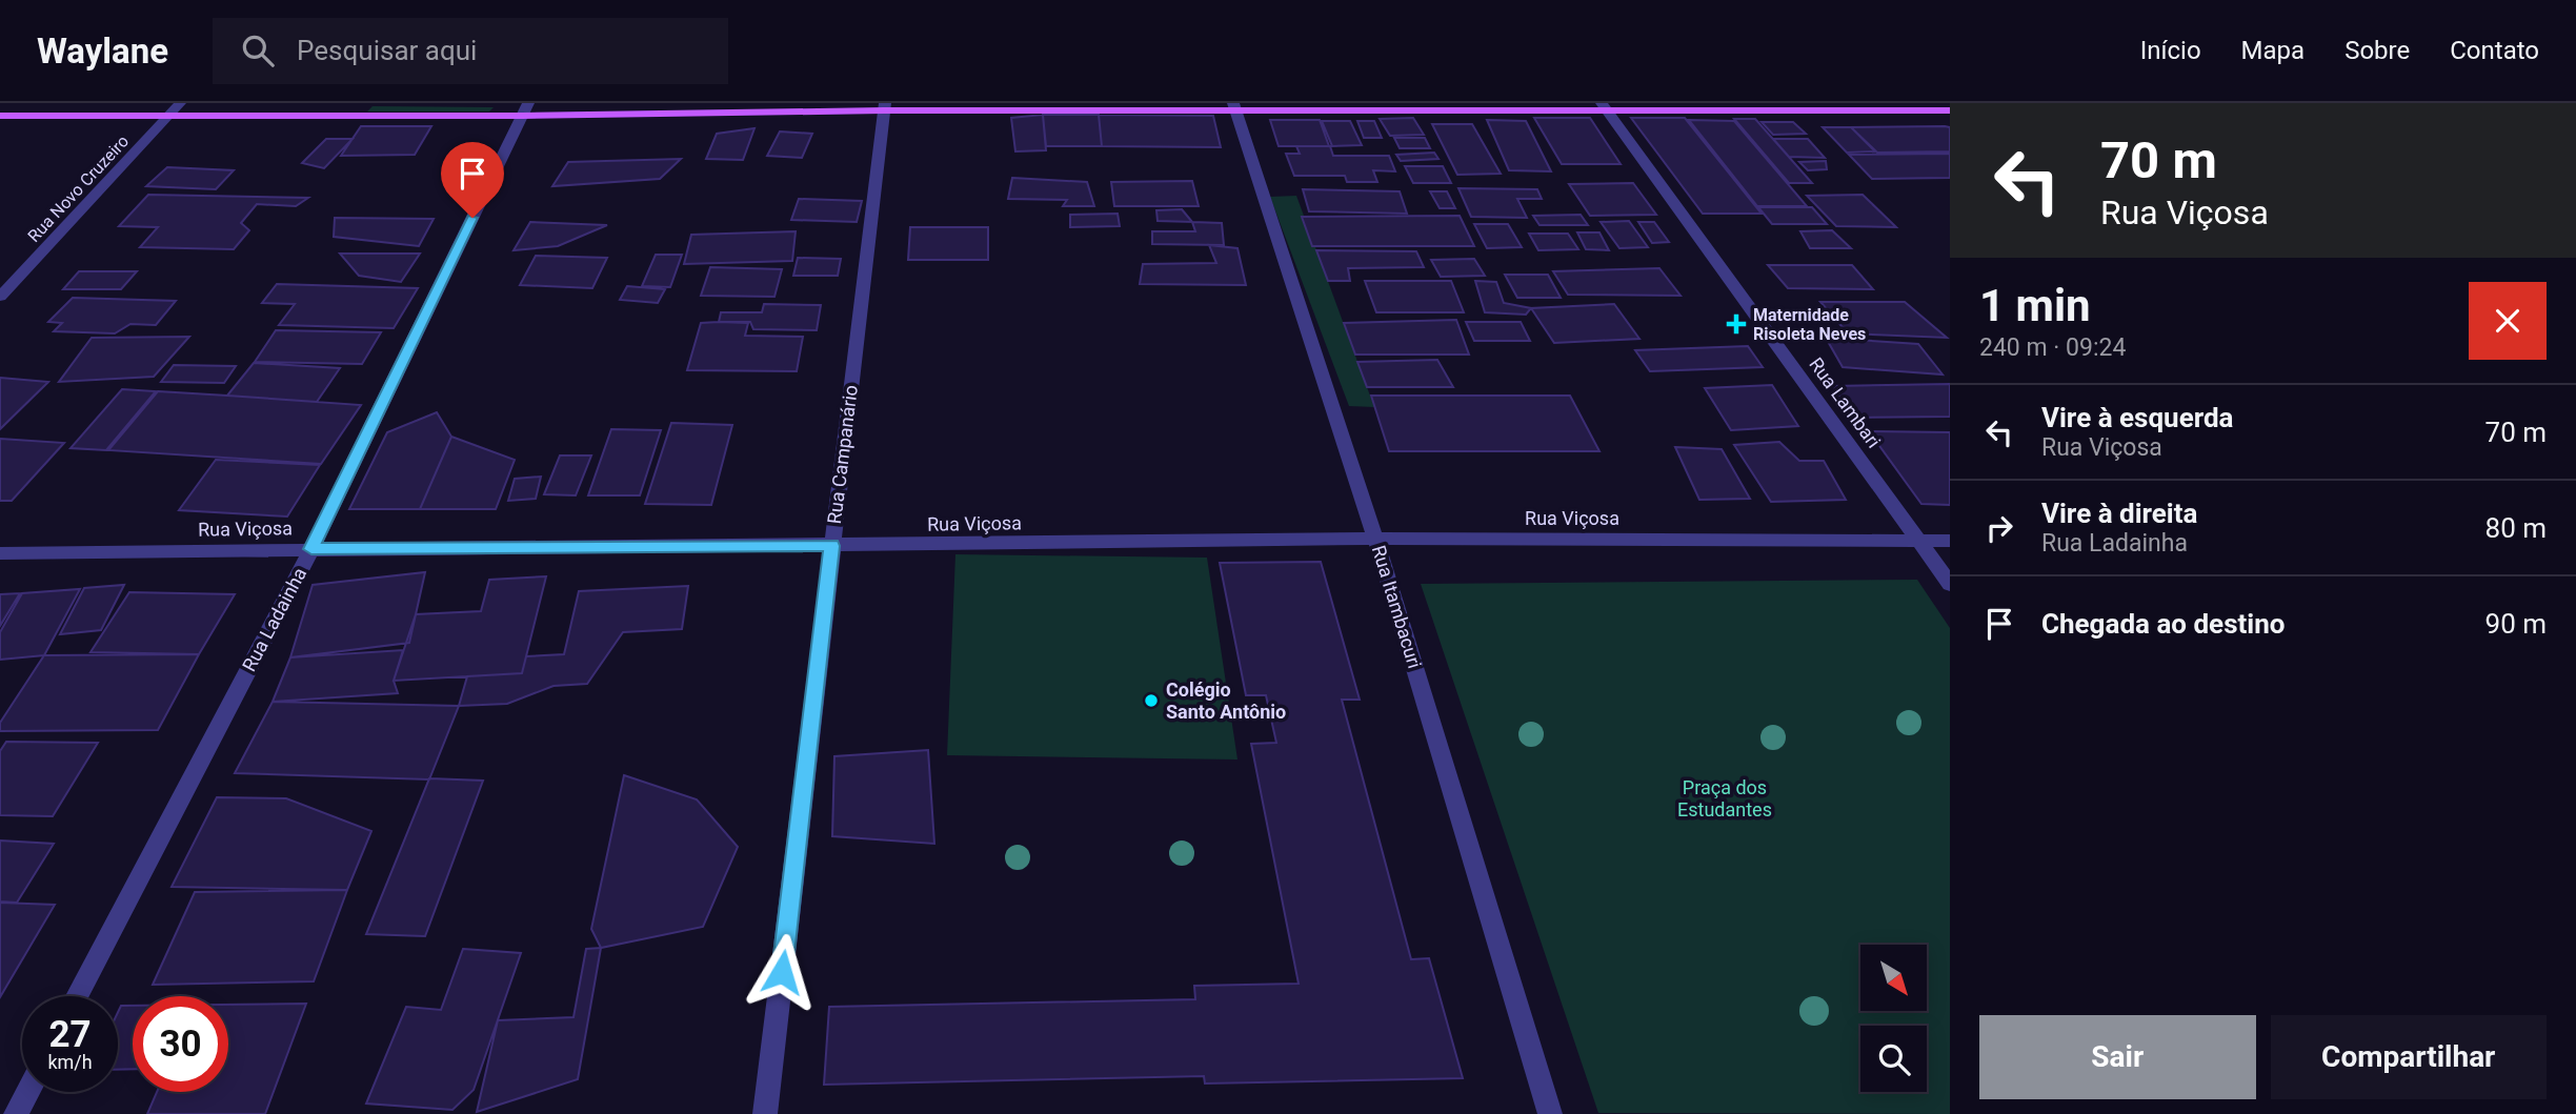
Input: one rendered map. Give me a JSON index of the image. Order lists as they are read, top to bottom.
{
  "streets": {
    "street": [
      "Rua Novo Cruzeiro",
      "Rua Lambari",
      "Rua Campanário",
      "Rua Viçosa",
      "Rua Itambacuri",
      "Rua Ladainha"
    ]
  },
  "crossings": [
    ["Rua Lambari", "Rua Viçosa"],
    ["Rua Campanário", "Rua Viçosa"],
    ["Rua Viçosa", "Rua Itambacuri"],
    ["Rua Viçosa", "Rua Ladainha"]
  ],
  "parks": ["Praça dos Estudantes"],
  "places": {
    "health": ["Maternidade Risoleta Neves"],
    "other": ["Colégio Santo Antônio"]
  },
  "north": "bottom right",
  "page": {
    "header": "Waylane",
    "search": "Pesquisar aqui",
    "nav": [
      "Início",
      "Mapa",
      "Sobre",
      "Contato"
    ],
    "turn": ["70 m", "Rua Viçosa"],
    "heading": ["1 min", "240 m · 09:24"],
    "list": [
      {
        "name": "Vire à esquerda",
        "note": "Rua Viçosa",
        "value": "70 m"
      },
      {
        "name": "Vire à direita",
        "note": "Rua Ladainha",
        "value": "80 m"
      },
      {
        "name": "Chegada ao destino",
        "value": "90 m"
      }
    ],
    "speed": "27 km/h",
    "limit": "30",
    "buttons": ["Sair", "Compartilhar"]
  }
}
